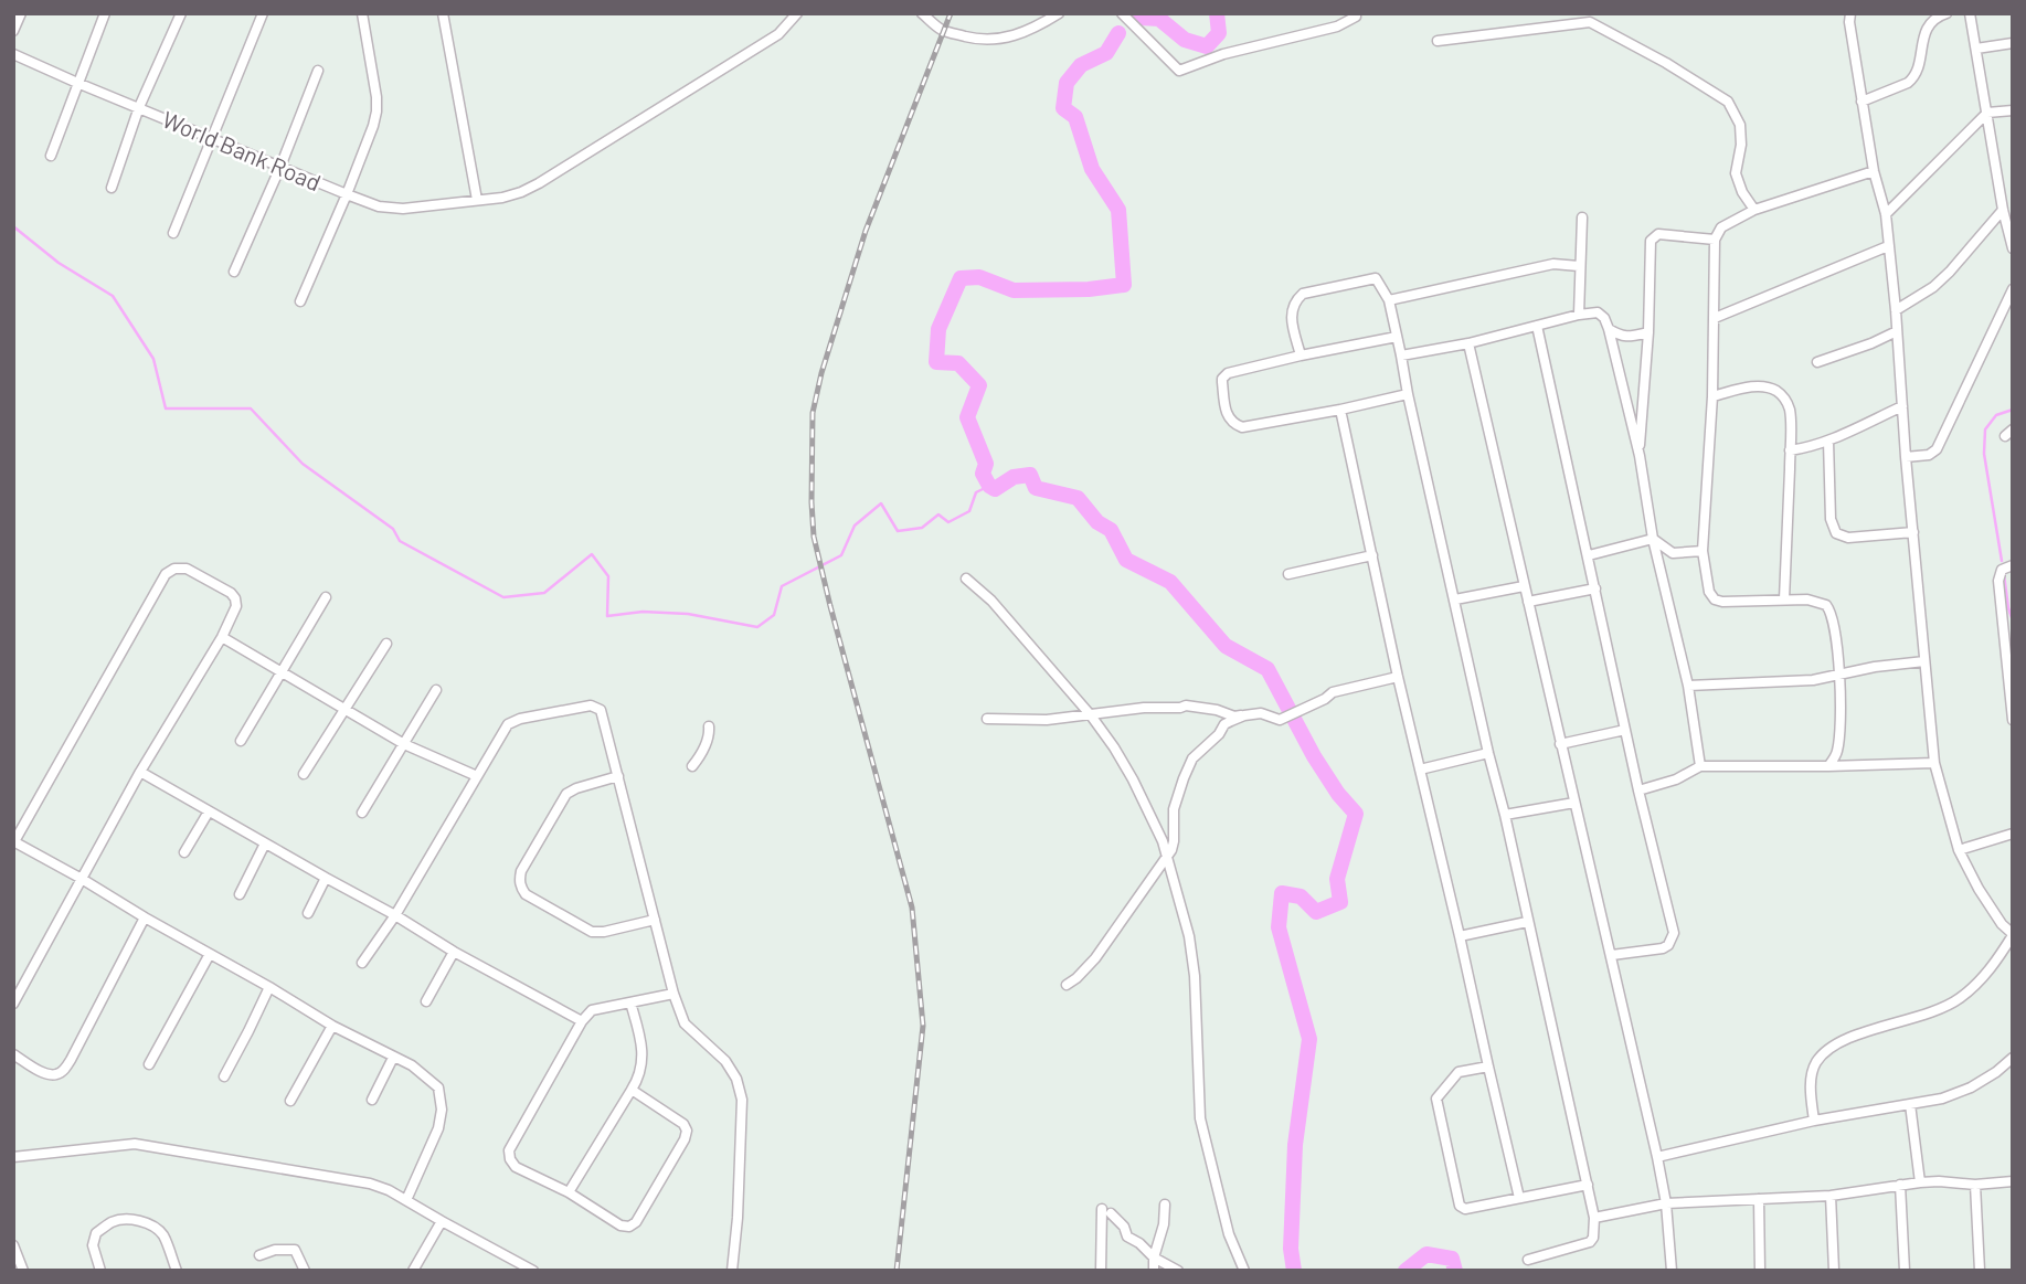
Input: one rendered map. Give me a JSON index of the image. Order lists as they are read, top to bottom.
{
  "streets": {
    "street": ["World Bank Road"]
  }
}
